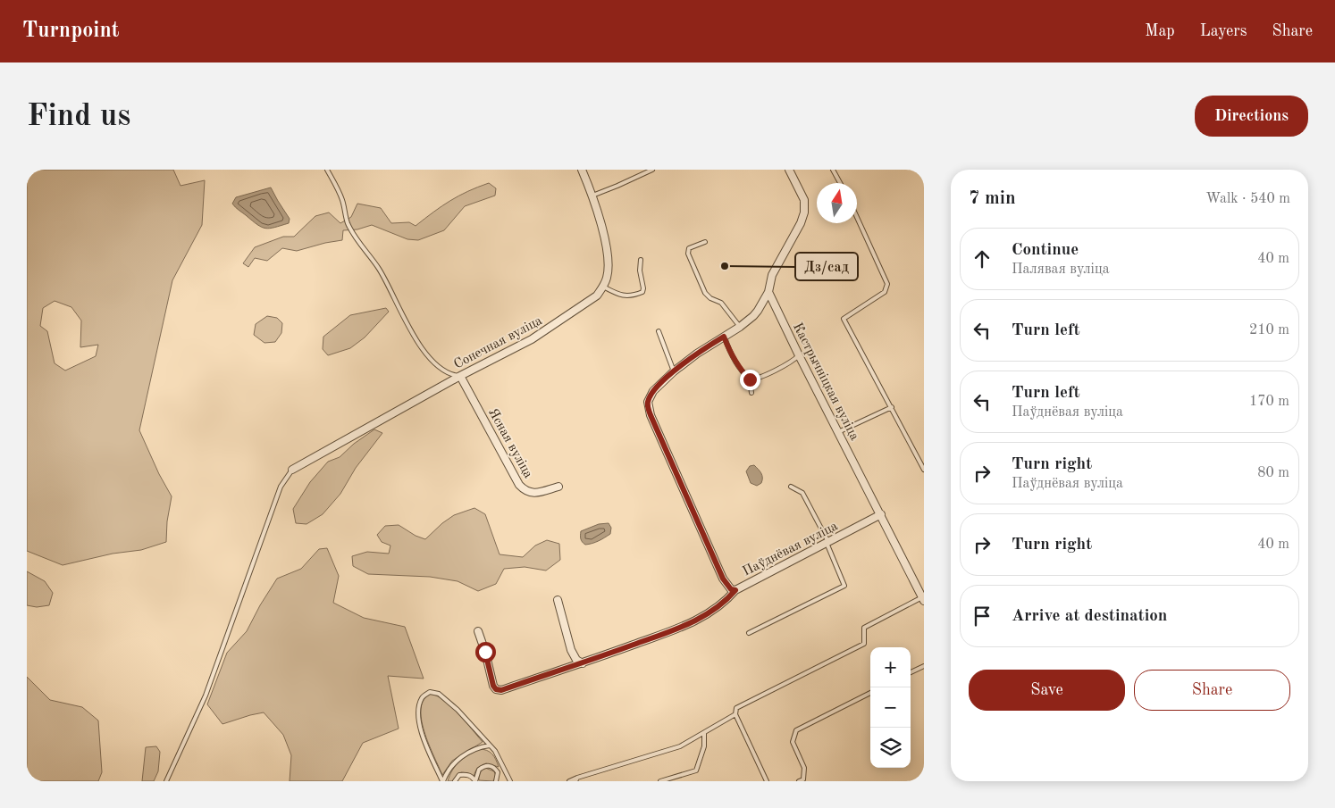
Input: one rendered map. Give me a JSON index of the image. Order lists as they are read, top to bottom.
{
  "streets": {
    "street": [
      "Сонечная вуліца",
      "Кастрычніцкая вуліца",
      "Ясная вуліца",
      "Паўднёвая вуліца"
    ]
  },
  "crossings": [
    ["Сонечная вуліца", "Ясная вуліца"],
    ["Кастрычніцкая вуліца", "Паўднёвая вуліца"]
  ],
  "places": ["Дз/сад"],
  "north": "top",
  "page": {
    "header": "Turnpoint",
    "nav": ["Map", "Layers", "Share"],
    "buttons": [
      "Directions",
      ["Save", "Share"]
    ],
    "title": "Find us",
    "heading": ["7 min", "Walk · 540 m"],
    "list": [
      ["Continue", "Палявая вуліца", "40 m"],
      ["Turn left", "210 m"],
      ["Turn left", "Паўднёвая вуліца", "170 m"],
      ["Turn right", "Паўднёвая вуліца", "80 m"],
      ["Turn right", "40 m"],
      "Arrive at destination"
    ],
    "map_buttons": ["+", "−"]
  }
}
